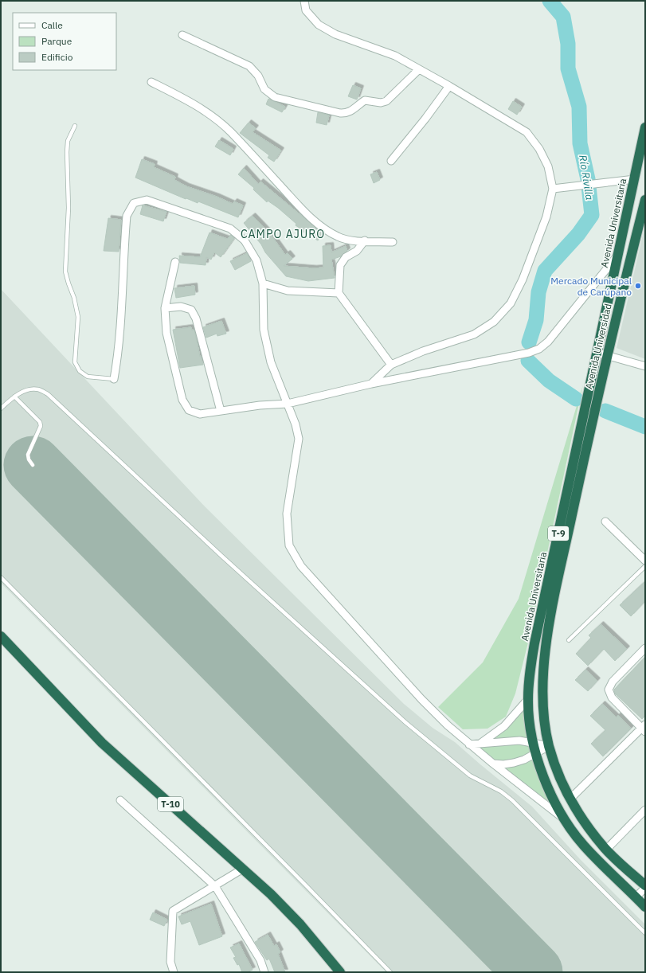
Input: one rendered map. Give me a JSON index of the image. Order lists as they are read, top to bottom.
{
  "streets": {
    "highway": [
      "Avenida Universitaria",
      "Avenida Universidad",
      "T-9",
      "T-10"
    ]
  },
  "crossings": [
    ["Avenida Universidad", "T-9"]
  ],
  "districts": ["CAMPO AJURO"],
  "water": ["Río Rivilla"],
  "places": ["Mercado Municipal de Carúpano"],
  "legend": ["Calle", "Parque", "Edificio"]
}
